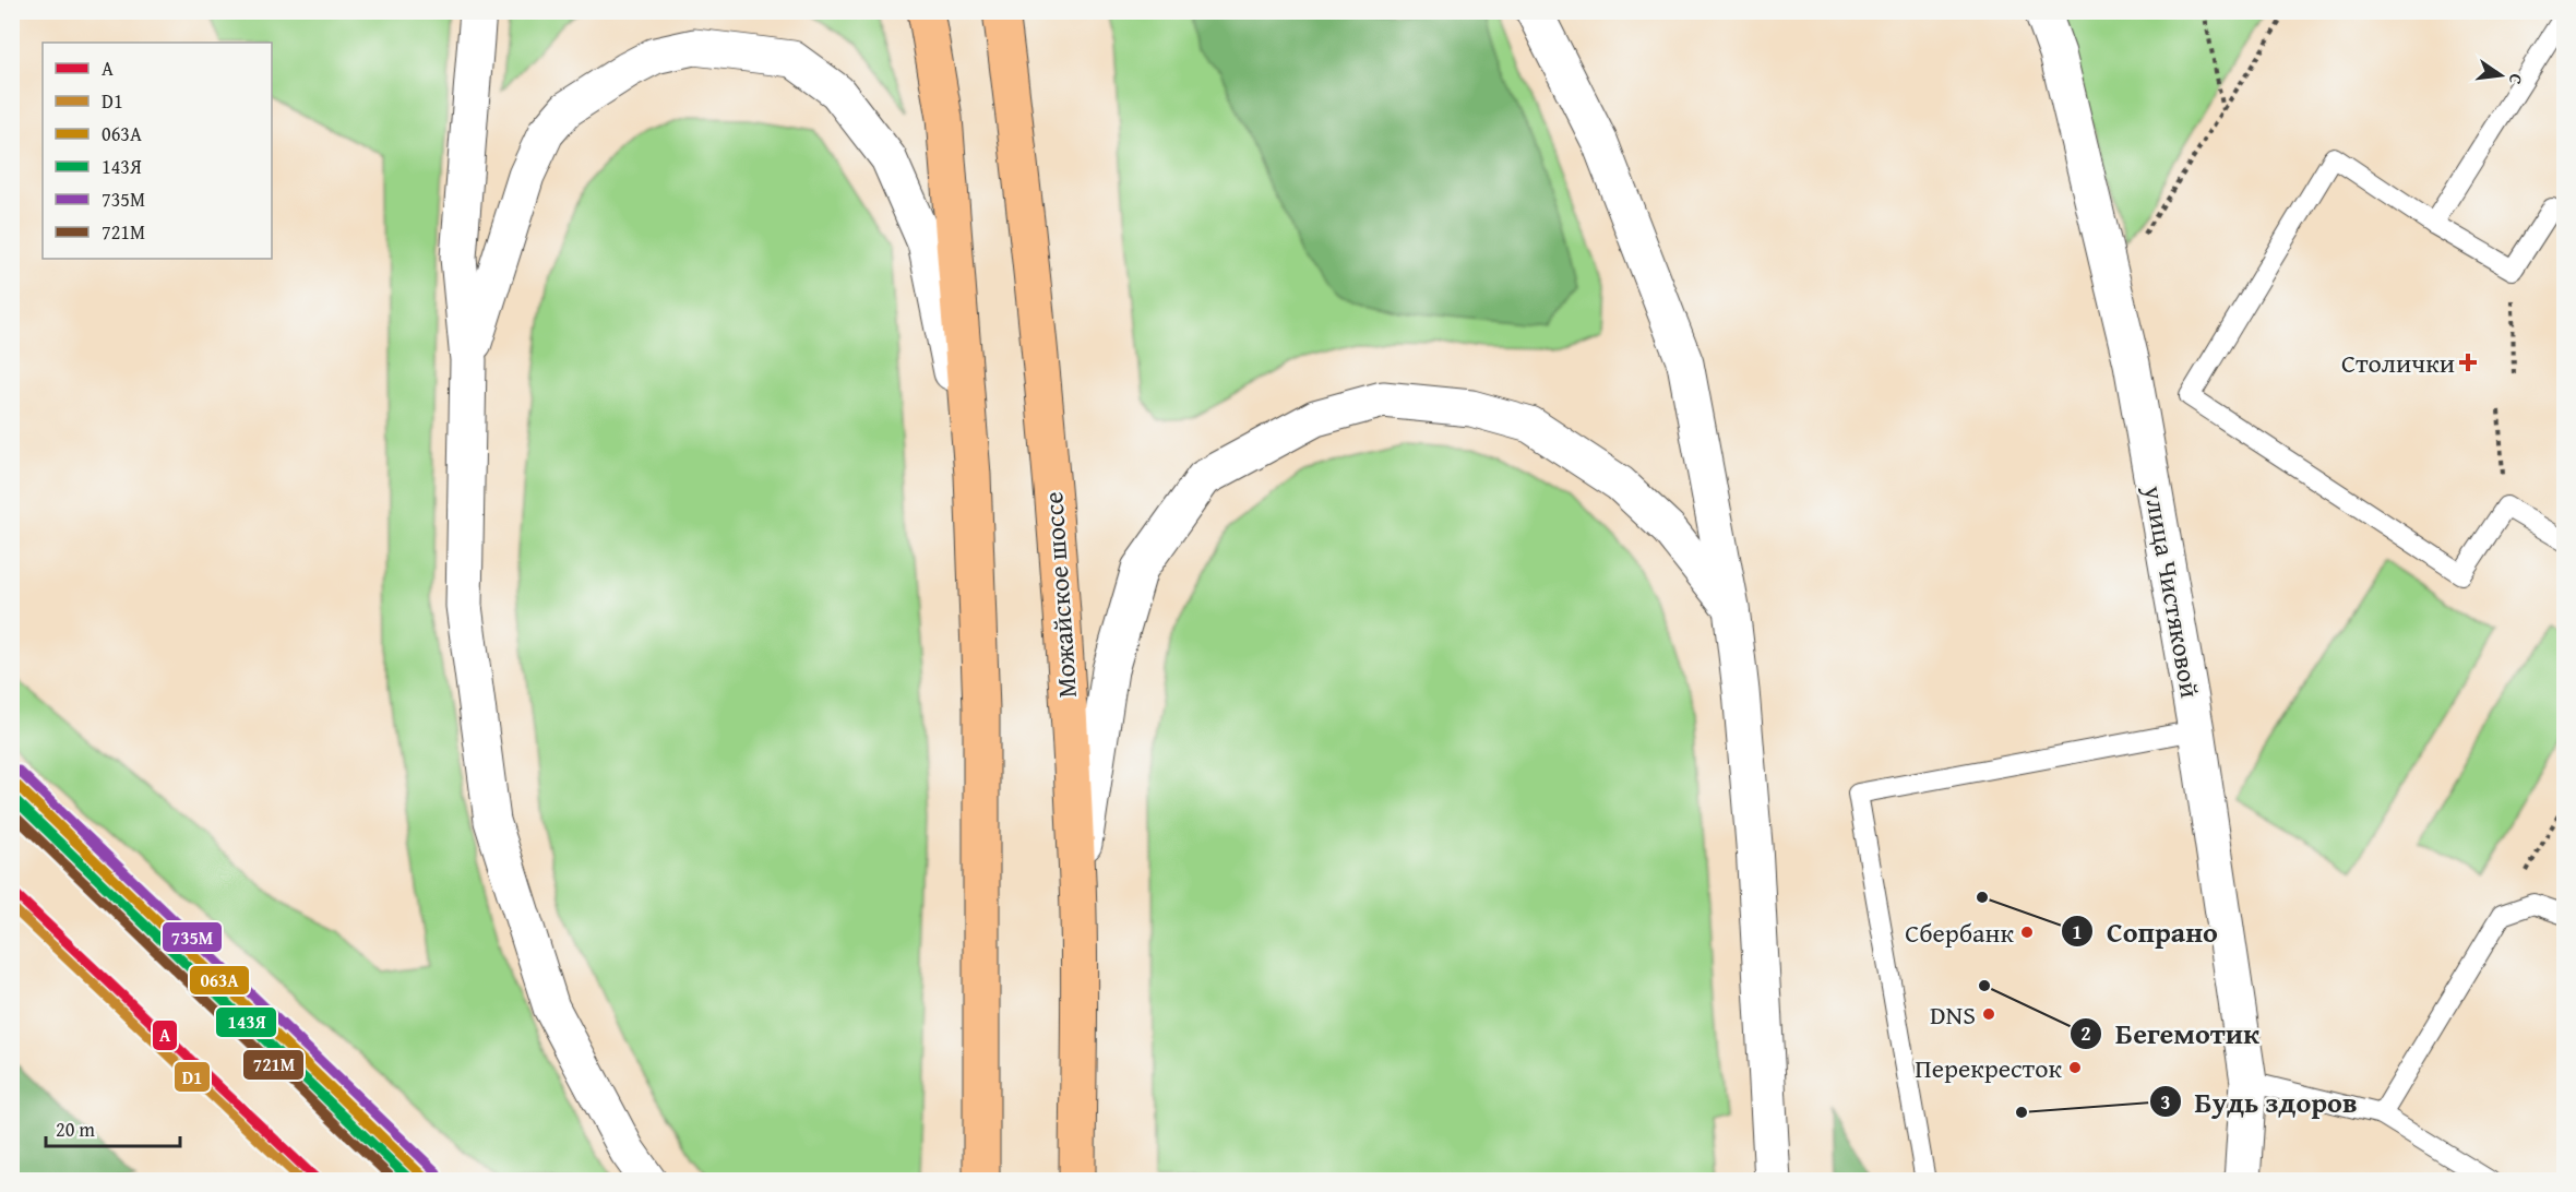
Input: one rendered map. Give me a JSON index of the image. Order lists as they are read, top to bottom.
{
  "streets": {
    "main road": ["Можайское шоссе"],
    "street": ["улица Чистяковой"]
  },
  "places": {
    "health": ["Столички"],
    "other": [
      "Сопрано",
      "Сбербанк",
      "Бегемотик",
      "DNS",
      "Перекресток",
      "Будь здоров"
    ]
  },
  "lines": [
    "transit line 735М",
    "transit line 063А",
    "transit line 143Я",
    "transit line 721М",
    "transit line A",
    "transit line D1"
  ],
  "legend": [
    "A",
    "D1",
    "063А",
    "143Я",
    "735М",
    "721М"
  ],
  "scale_bar": "20 m",
  "north": "right"
}
